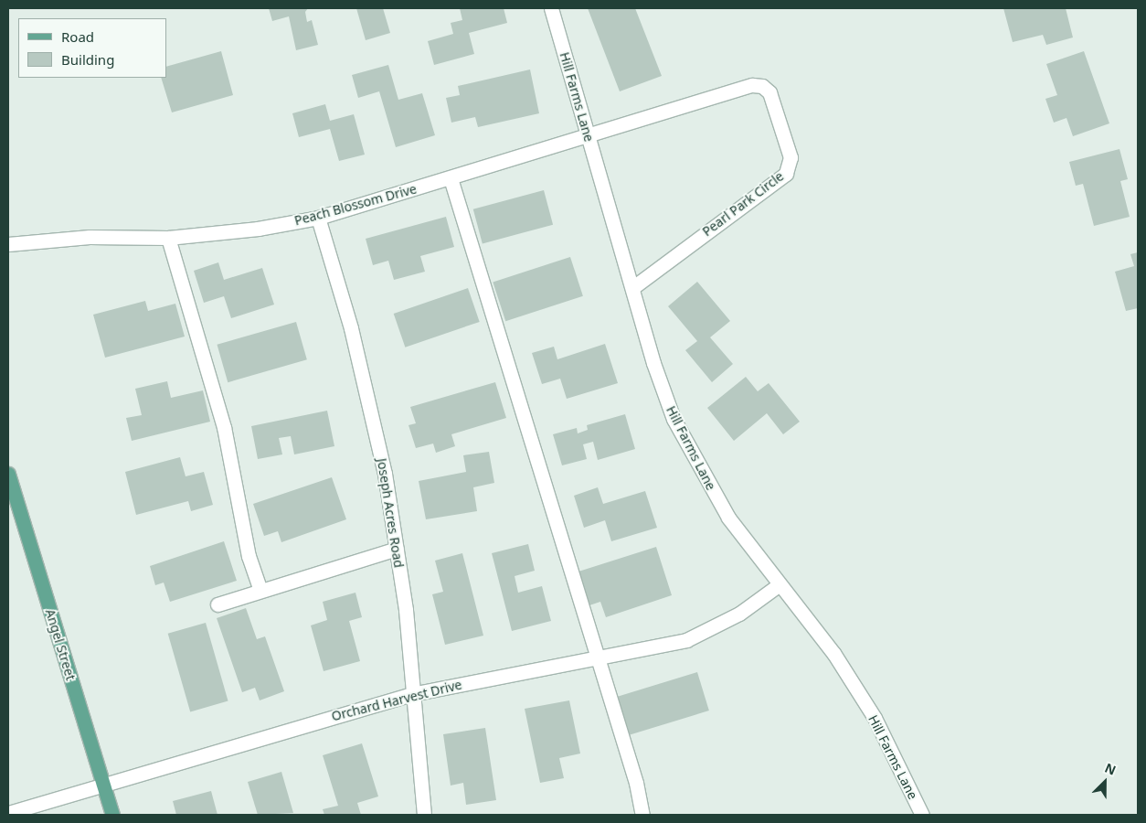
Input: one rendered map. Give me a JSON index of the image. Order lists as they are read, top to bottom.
{
  "streets": {
    "main road": ["Angel Street"],
    "street": [
      "Hill Farms Lane",
      "Pearl Park Circle",
      "Peach Blossom Drive",
      "Joseph Acres Road",
      "Orchard Harvest Drive"
    ]
  },
  "crossings": [
    ["Hill Farms Lane", "Pearl Park Circle"],
    ["Hill Farms Lane", "Peach Blossom Drive"],
    ["Hill Farms Lane", "Orchard Harvest Drive"],
    ["Pearl Park Circle", "Peach Blossom Drive"],
    ["Peach Blossom Drive", "Joseph Acres Road"],
    ["Joseph Acres Road", "Orchard Harvest Drive"],
    ["Angel Street", "Orchard Harvest Drive"]
  ],
  "legend": ["Road", "Building"],
  "north": "top right"
}
